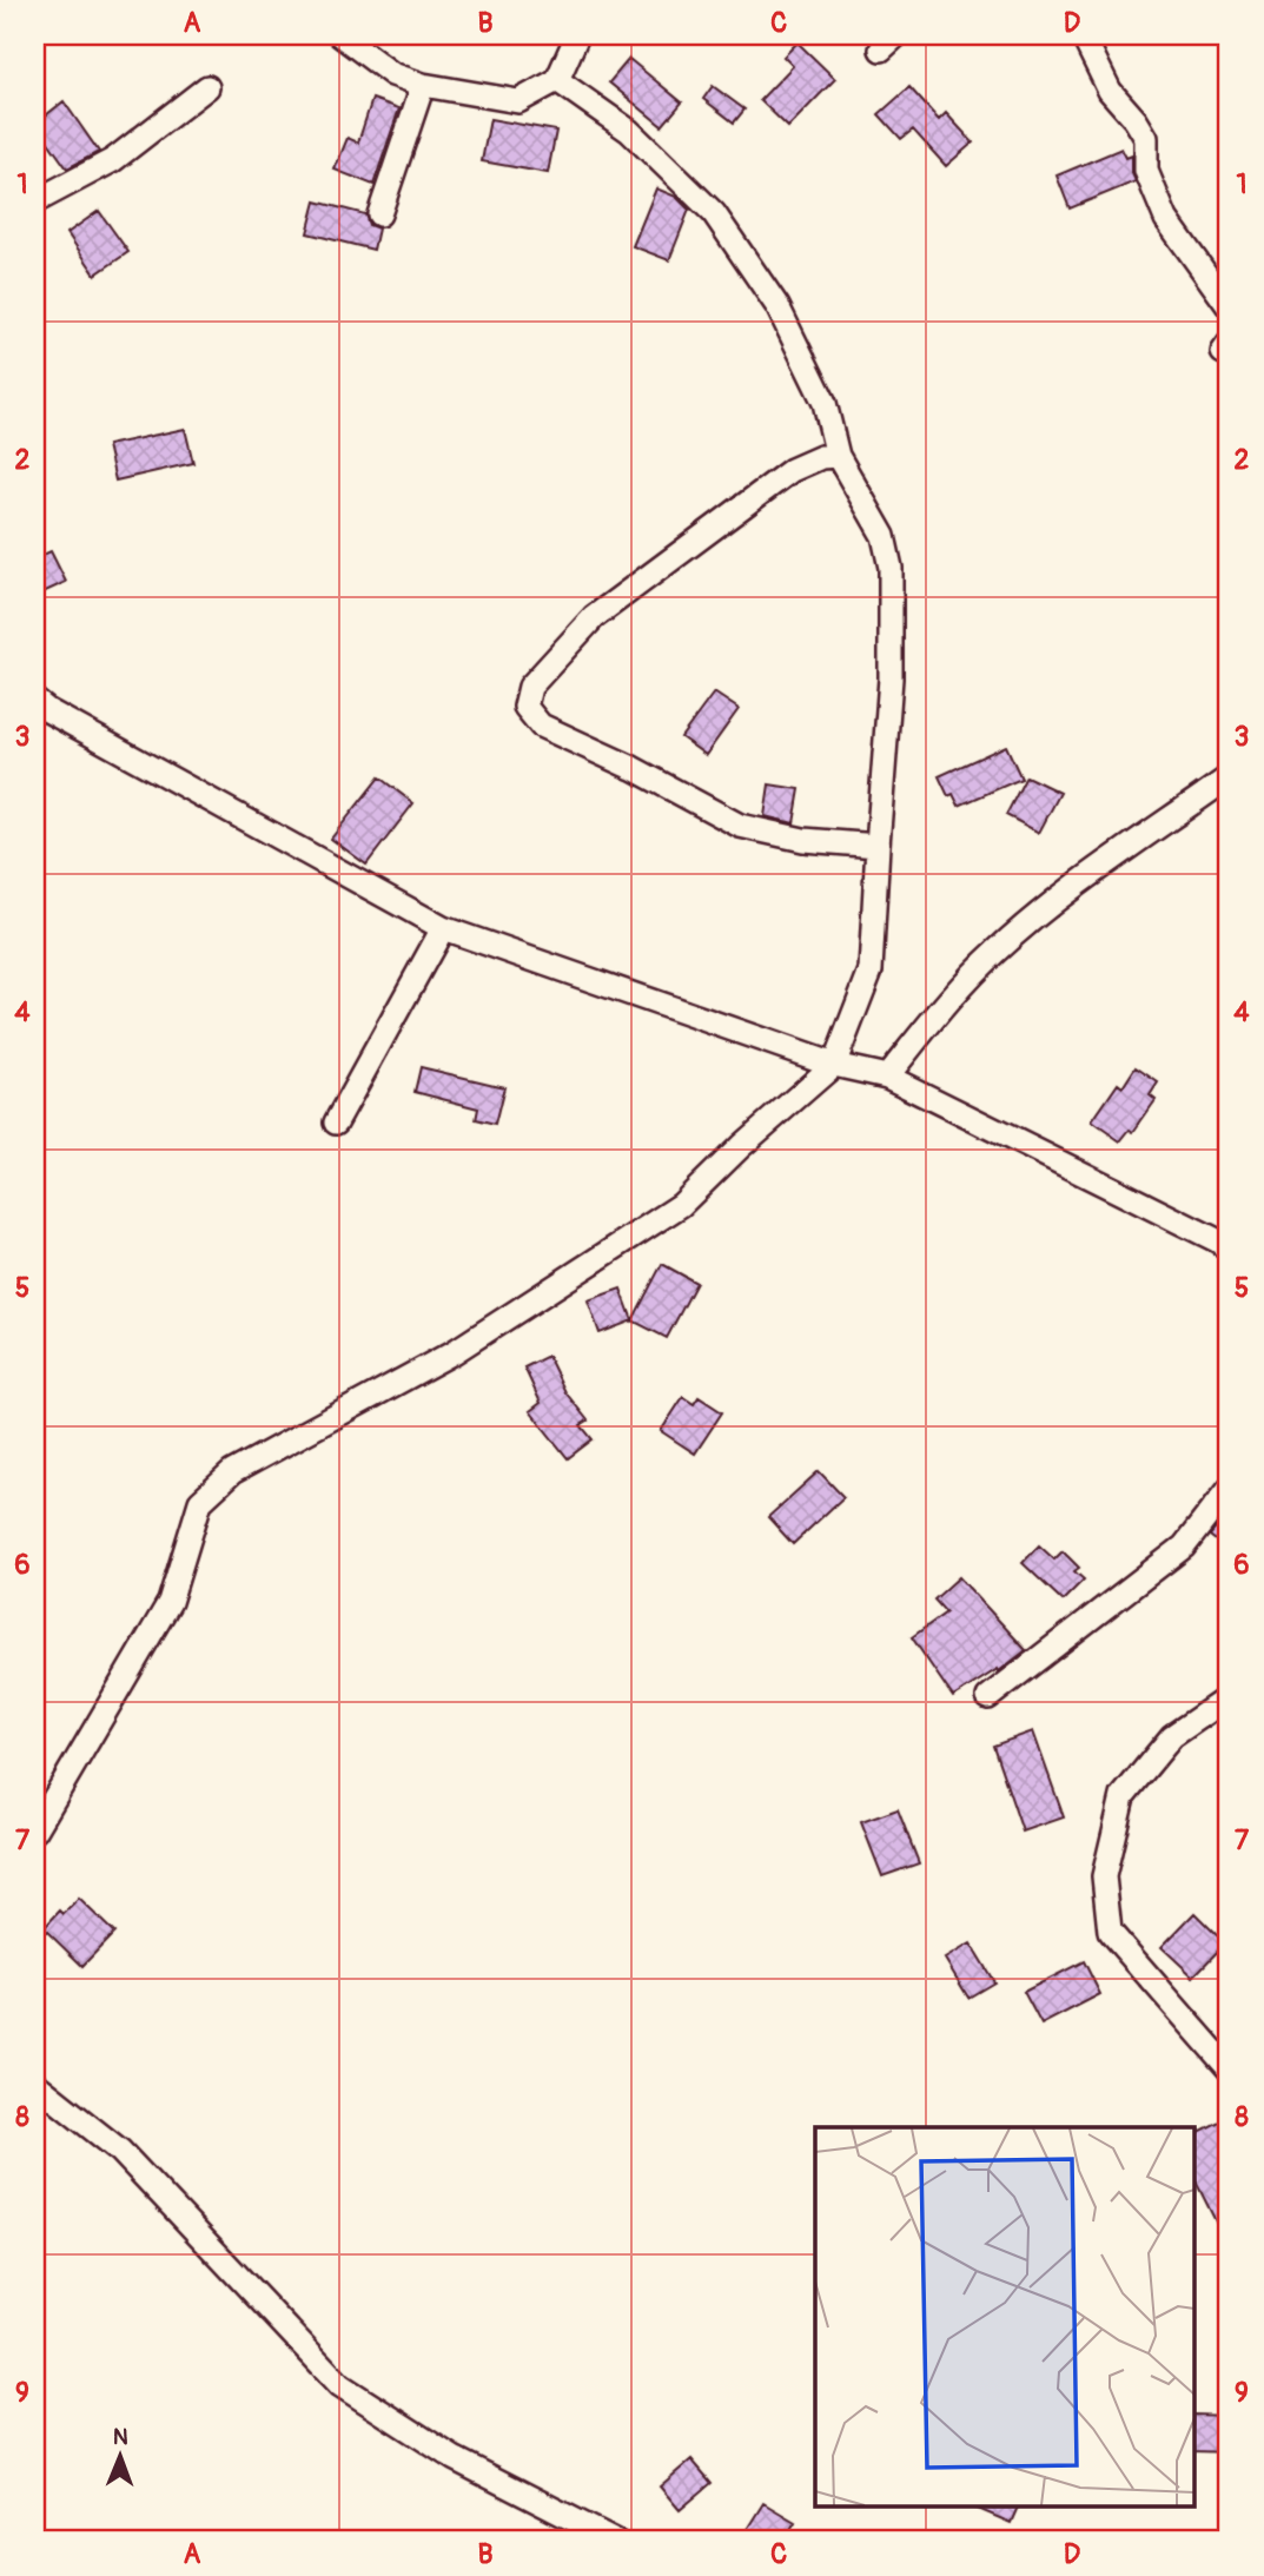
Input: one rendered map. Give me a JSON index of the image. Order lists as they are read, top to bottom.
{
  "north": "top",
  "grid": {
    "columns": [
      "A",
      "B",
      "C",
      "D"
    ],
    "rows": [
      "1",
      "2",
      "3",
      "4",
      "5",
      "6",
      "7",
      "8",
      "9"
    ]
  }
}
